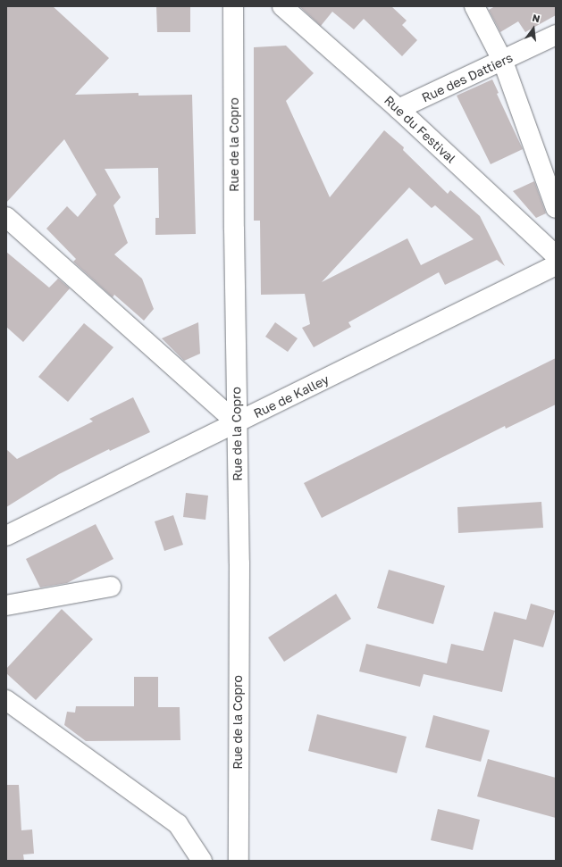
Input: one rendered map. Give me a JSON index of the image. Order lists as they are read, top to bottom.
{
  "streets": {
    "street": [
      "Rue des Dattiers",
      "Rue du Festival",
      "Rue de la Copro",
      "Rue de Kalley"
    ]
  },
  "crossings": [
    ["Rue des Dattiers", "Rue du Festival"],
    ["Rue de la Copro", "Rue de Kalley"]
  ],
  "north": "top"
}
